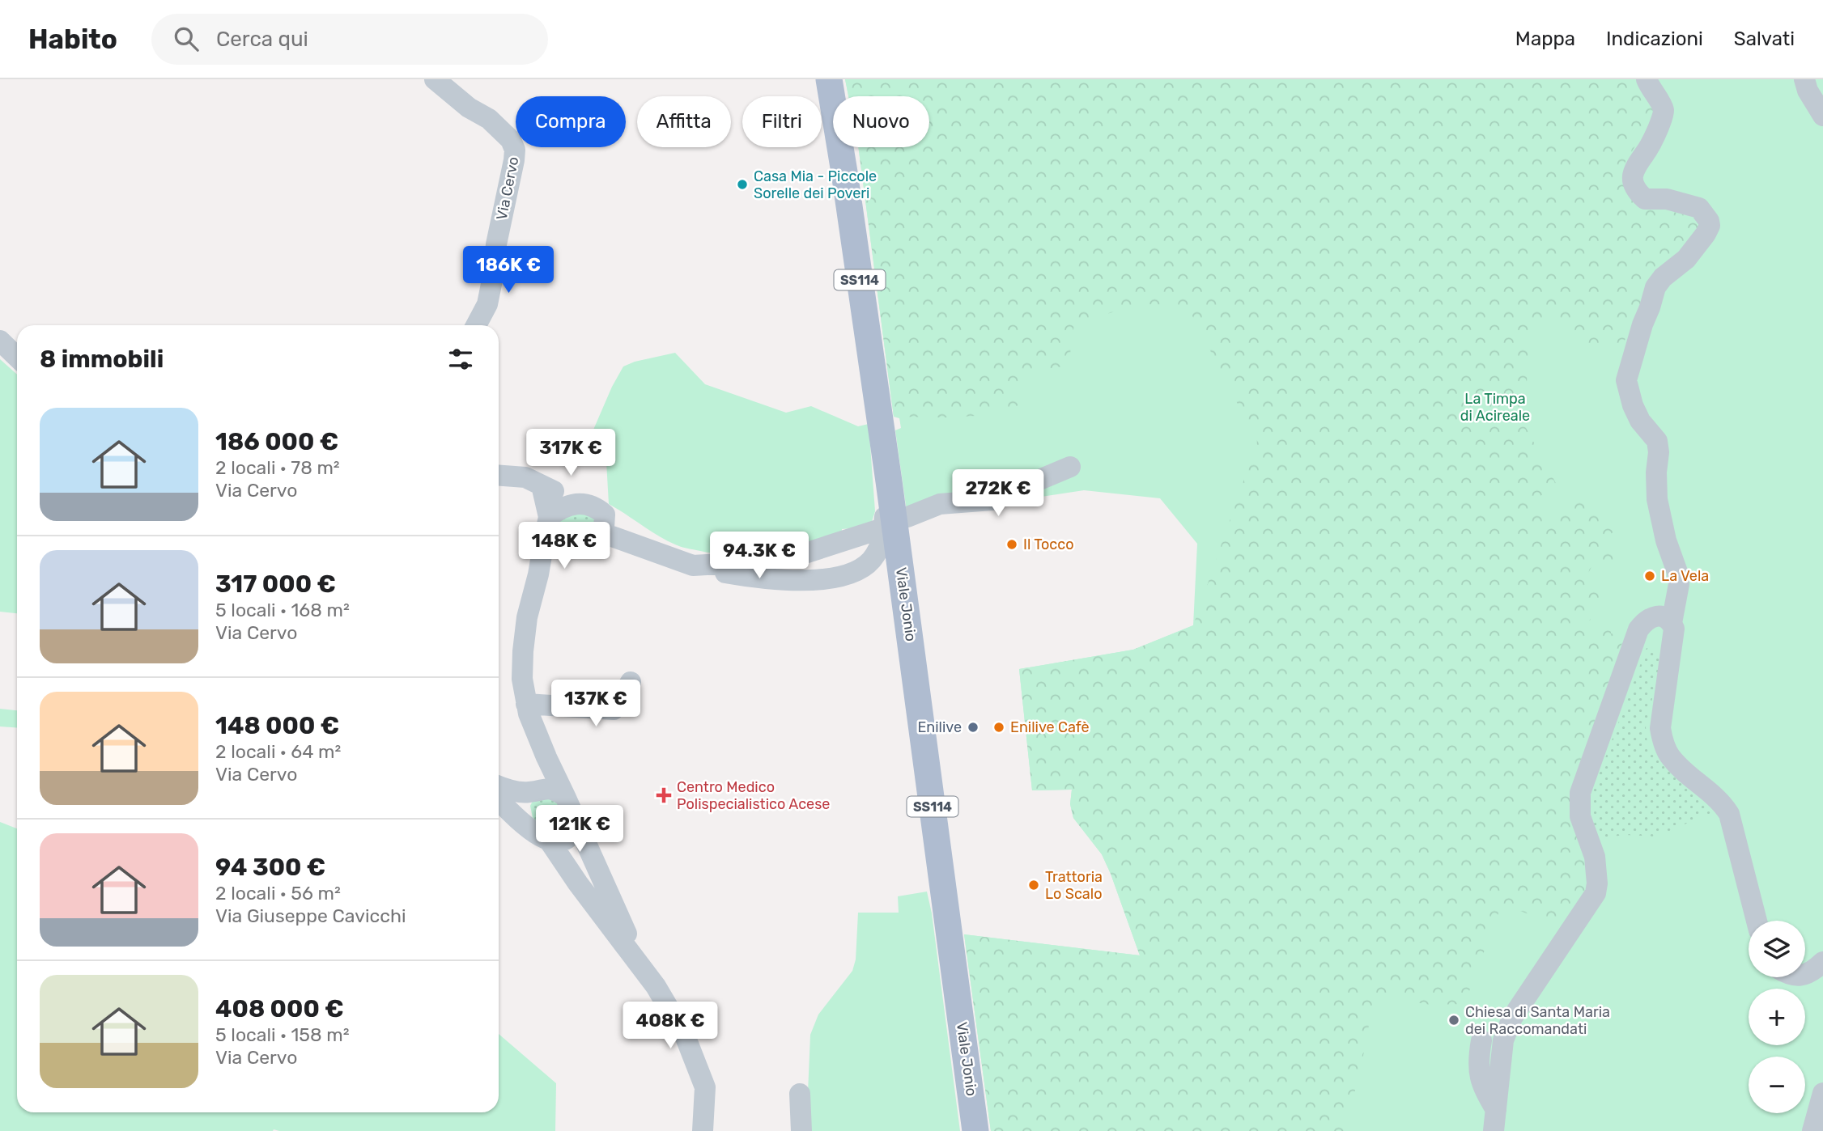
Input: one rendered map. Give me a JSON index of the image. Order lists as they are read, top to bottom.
{
  "streets": {
    "main road": ["SS114", "Viale Jonio"],
    "street": ["Via Cervo"]
  },
  "parks": ["La Timpa di Acireale"],
  "places": {
    "other": [
      "Casa Mia - Piccole Sorelle dei Poveri",
      "Il Tocco",
      "La Vela",
      "Enilive",
      "Enilive Cafè",
      "Trattoria Lo Scalo",
      "Chiesa di Santa Maria dei Raccomandati"
    ],
    "health": ["Centro Medico Polispecialistico Acese"]
  },
  "page": {
    "header": "Habito",
    "search": "Cerca qui",
    "nav": ["Mappa", "Indicazioni", "Salvati"],
    "chip": [
      "Compra",
      "Affitta",
      "Filtri",
      "Nuovo"
    ],
    "price": [
      "186K €",
      "317K €",
      "272K €",
      "148K €",
      "94.3K €",
      "137K €",
      "121K €",
      "408K €"
    ],
    "heading": "8 immobili",
    "list": [
      {
        "name": "186 000 €",
        "note": "2 locali · 78 m² · Via Cervo"
      },
      {
        "name": "317 000 €",
        "note": "5 locali · 168 m² · Via Cervo"
      },
      {
        "name": "148 000 €",
        "note": "2 locali · 64 m² · Via Cervo"
      },
      {
        "name": "94 300 €",
        "note": "2 locali · 56 m² · Via Giuseppe Cavicchi"
      },
      {
        "name": "408 000 €",
        "note": "5 locali · 158 m² · Via Cervo"
      }
    ],
    "map_buttons": ["+", "−"]
  }
}
